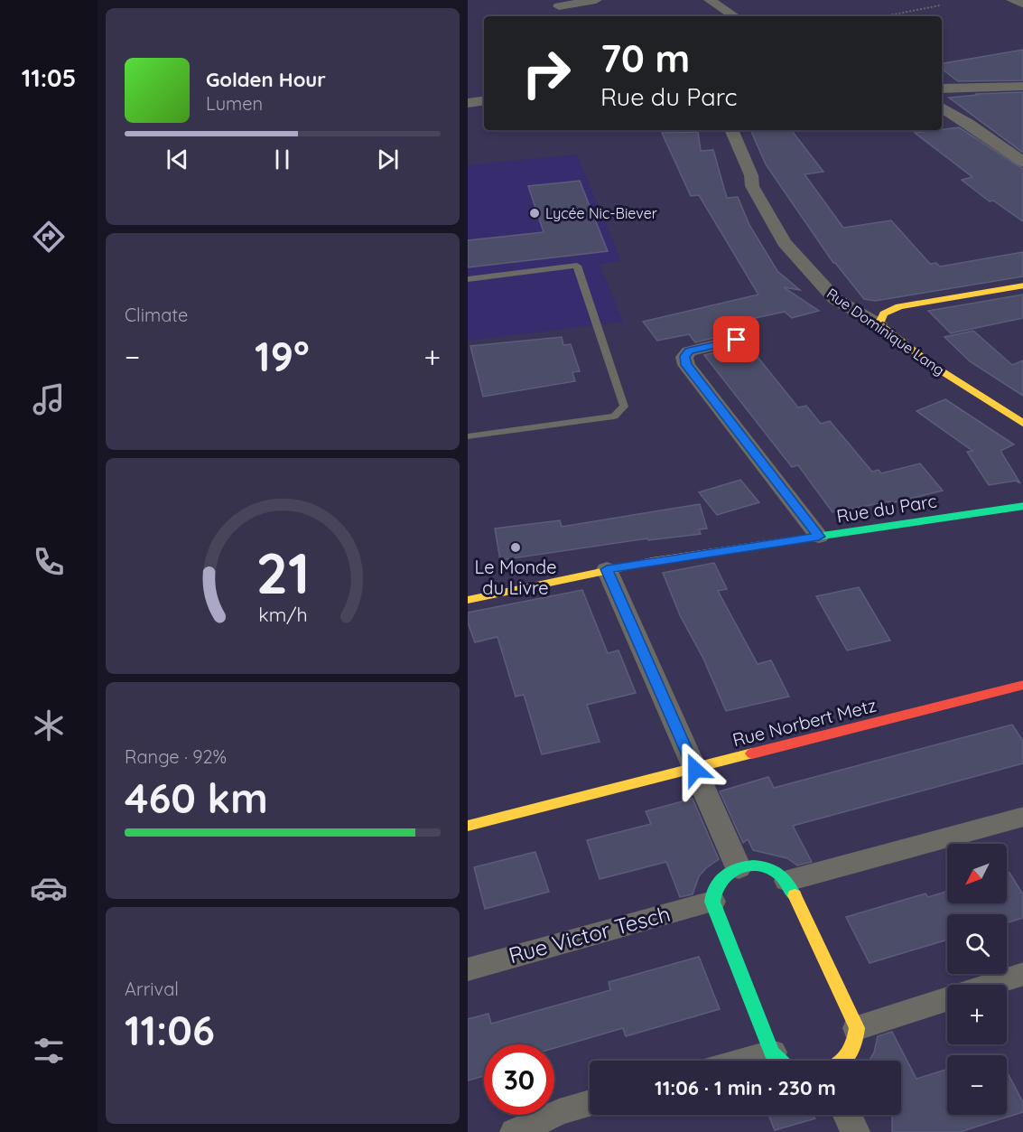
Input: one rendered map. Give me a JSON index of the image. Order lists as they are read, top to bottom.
{
  "streets": {
    "street": [
      "Rue Dominique Lang",
      "Rue du Parc",
      "Rue Norbert Metz",
      "Rue Victor Tesch"
    ]
  },
  "places": ["Lycée Nic-Biever", "Le Monde du Livre"],
  "north": "bottom left",
  "page": {
    "tabs": "11:05",
    "turn": ["70 m", "Rue du Parc"],
    "song": ["Golden Hour", "Lumen"],
    "tile": [
      "Climate",
      ["Range · 92%", "460 km"],
      ["Arrival", "11:06"]
    ],
    "heat": ["−", "19°", "+"],
    "map_buttons": ["+", "−"],
    "limit": "30",
    "trip": "11:06 · 1 min · 230 m",
    "gauge": ["21", "km/h"]
  }
}
